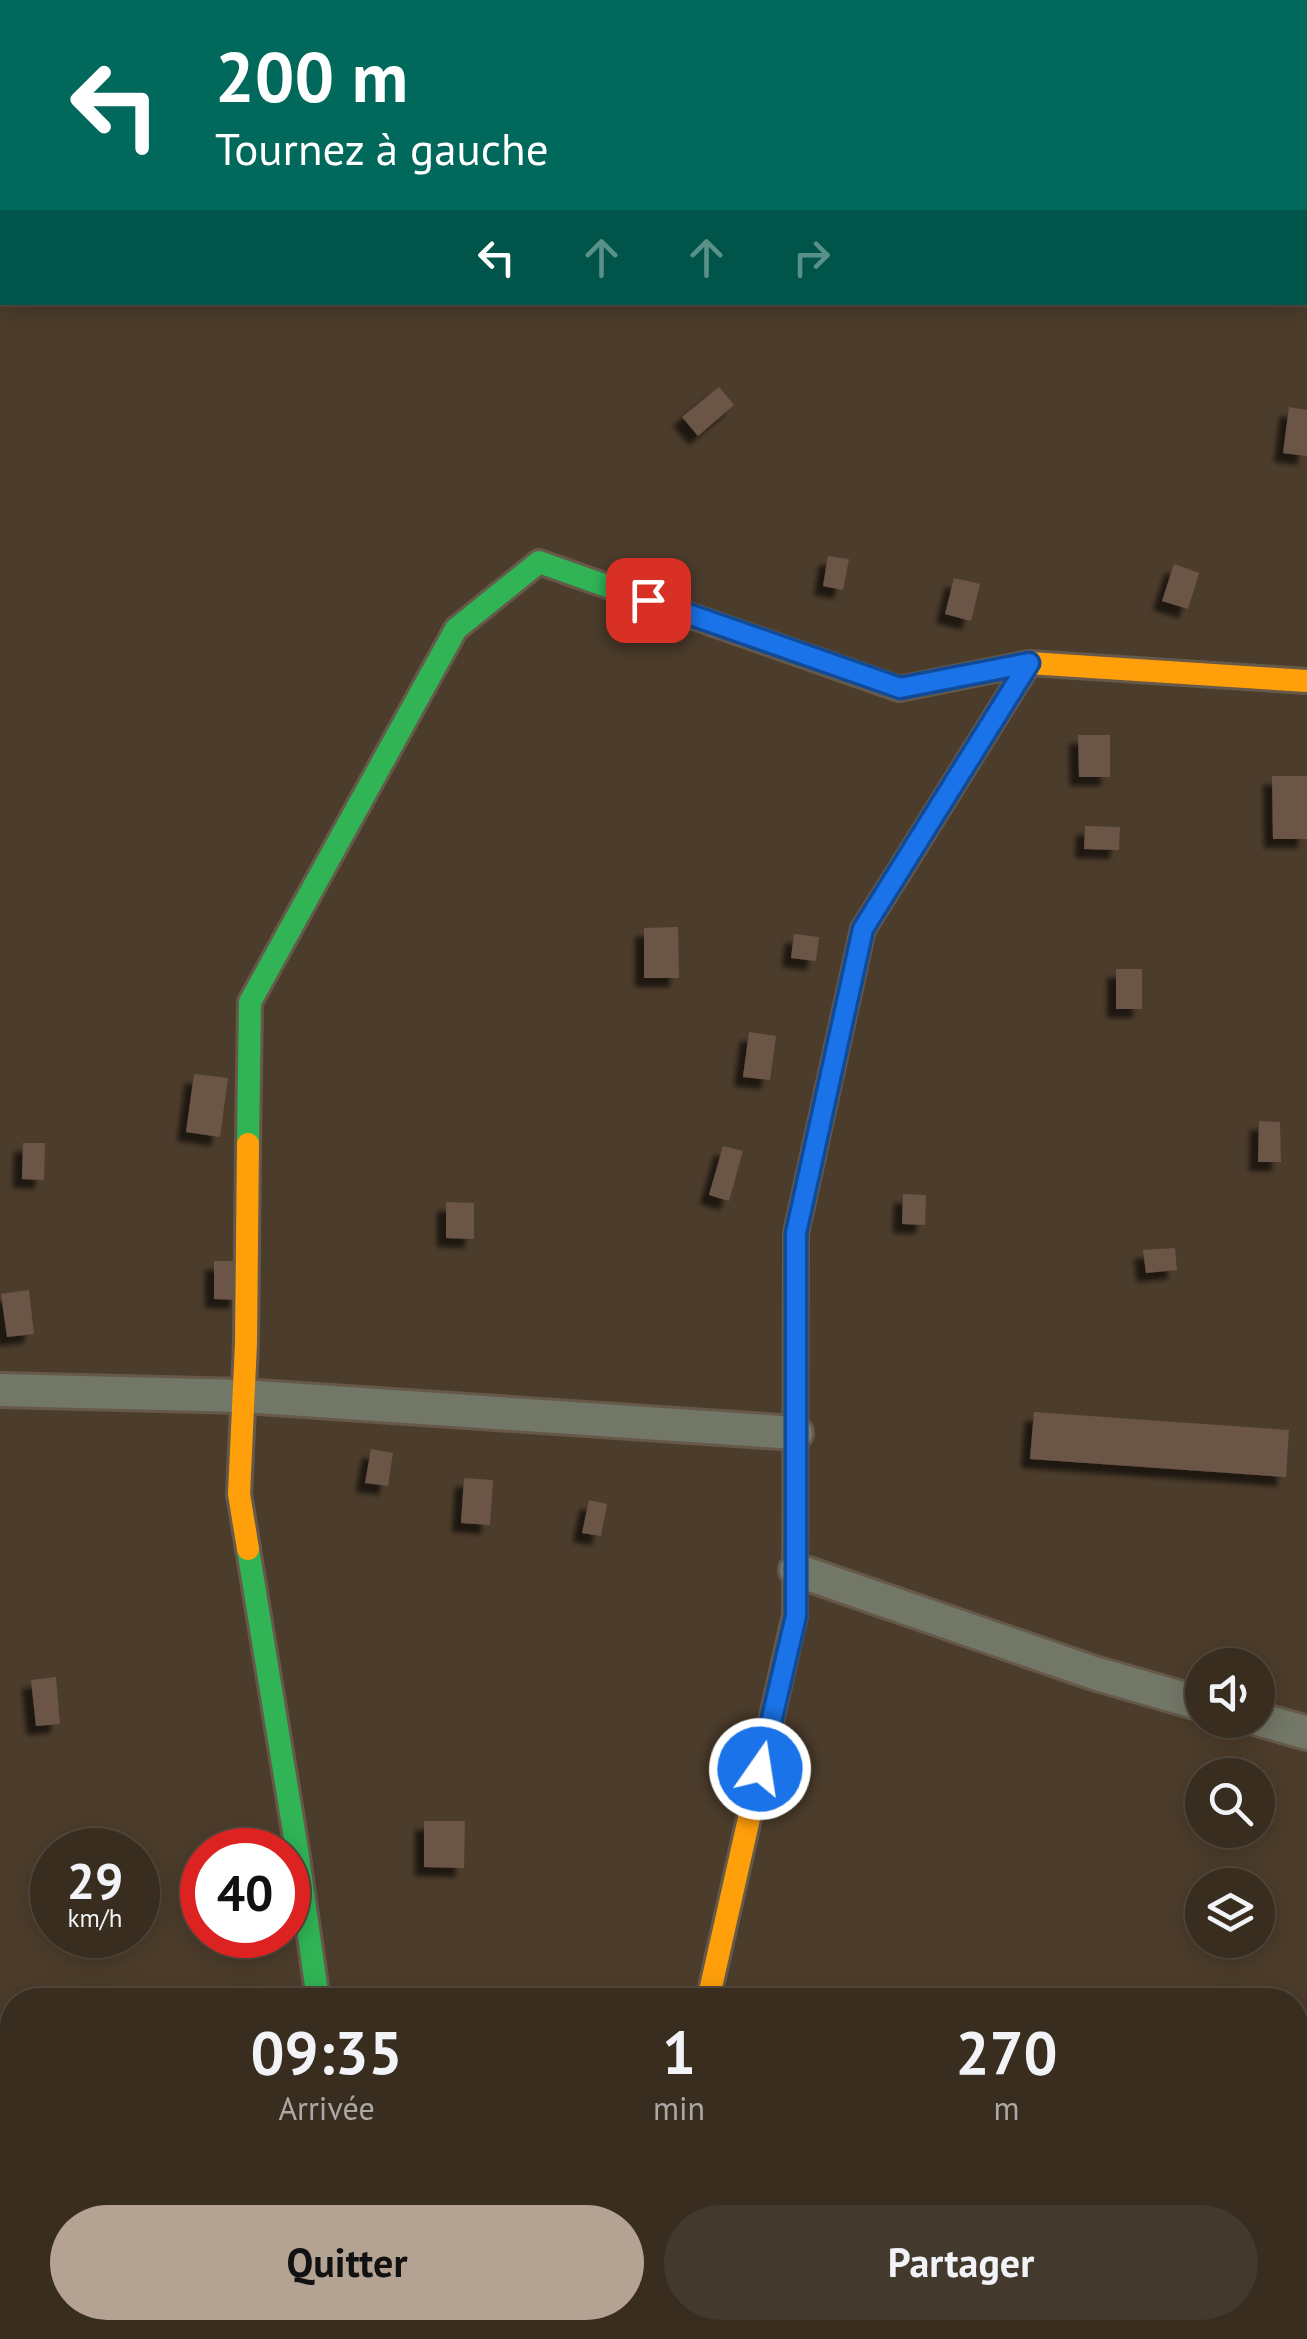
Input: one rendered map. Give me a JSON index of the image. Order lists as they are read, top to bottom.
{
  "page": {
    "turn": ["200 m", "Tournez à gauche"],
    "speed": "29 km/h",
    "limit": "40",
    "eta": [
      "09:35",
      "Arrivée",
      "1",
      "min",
      "270",
      "m"
    ],
    "buttons": ["Quitter", "Partager"]
  }
}
